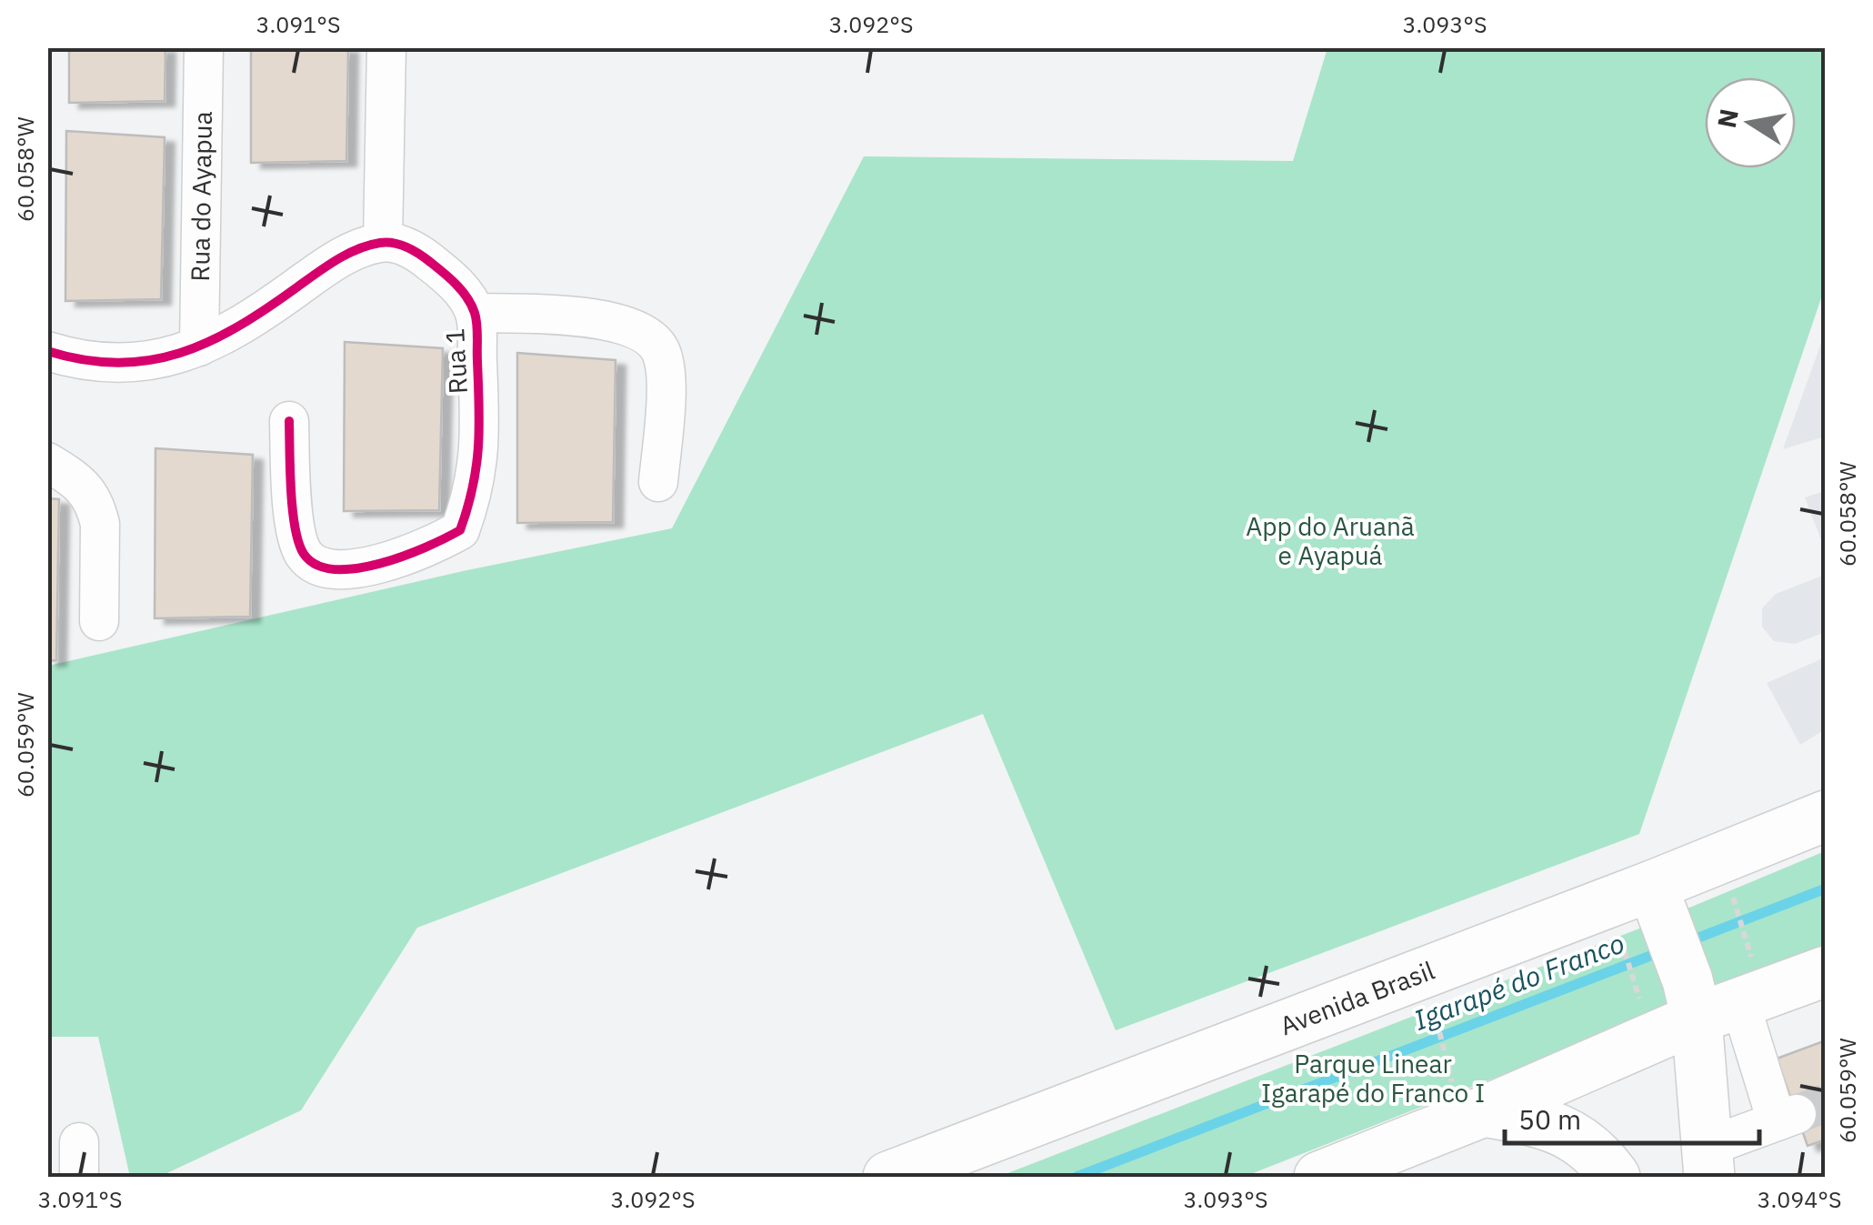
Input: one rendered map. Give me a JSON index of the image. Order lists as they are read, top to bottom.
{
  "streets": {
    "highway": ["Avenida Brasil"],
    "street": ["Rua do Ayapua", "Rua 1"]
  },
  "water": ["Igarapé do Franco"],
  "parks": ["App do Aruanã e Ayapuá", "Parque Linear Igarapé do Franco I"],
  "scale_bar": "50 m",
  "north": "left",
  "coordinates": [
    "3.091°S",
    "3.092°S",
    "3.093°S",
    "60.058°W",
    "60.059°W",
    "3.094°S"
  ]
}
